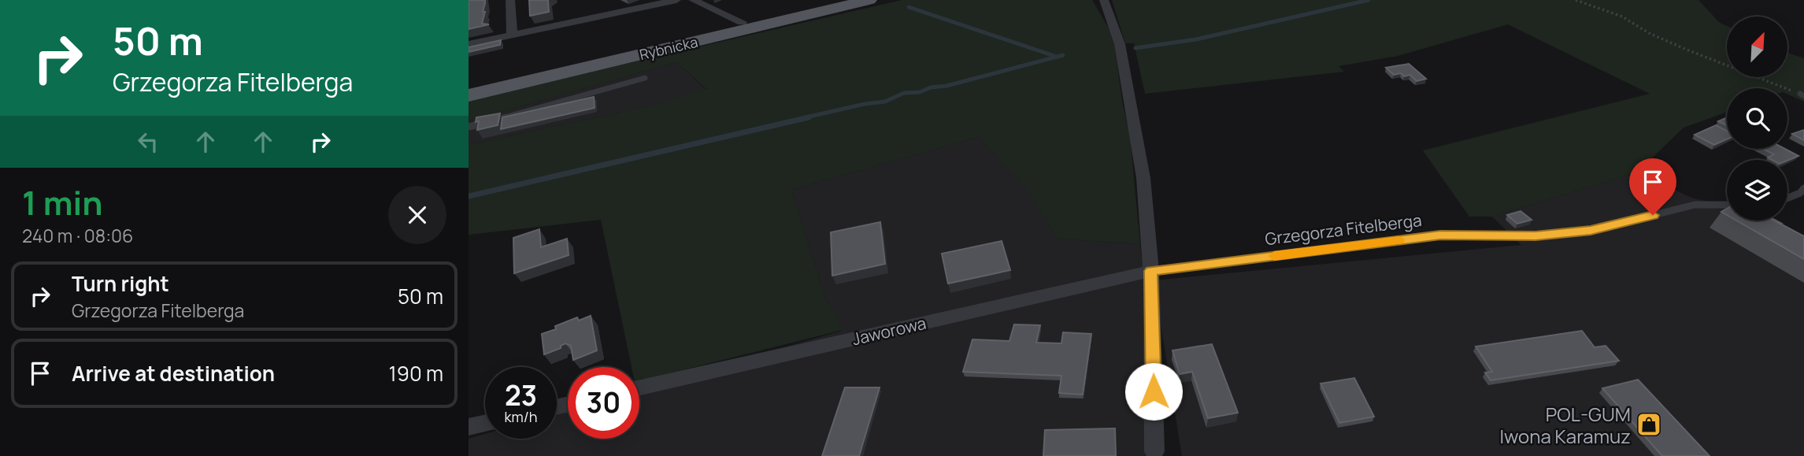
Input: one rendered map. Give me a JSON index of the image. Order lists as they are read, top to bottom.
{
  "streets": {
    "main road": ["Rybnicka"],
    "street": ["Jaworowa"],
    "lane": ["Grzegorza Fitelberga"]
  },
  "crossings": [
    ["Grzegorza Fitelberga", "Jaworowa"]
  ],
  "places": {
    "shop": ["POL-GUM Iwona Karamuz"]
  },
  "north": "top right",
  "page": {
    "turn": ["50 m", "Grzegorza Fitelberga"],
    "heading": ["1 min", "240 m · 08:06"],
    "list": [
      {
        "name": "Turn right",
        "note": "Grzegorza Fitelberga",
        "value": "50 m"
      },
      {
        "name": "Arrive at destination",
        "value": "190 m"
      }
    ],
    "speed": "23 km/h",
    "limit": "30"
  }
}
